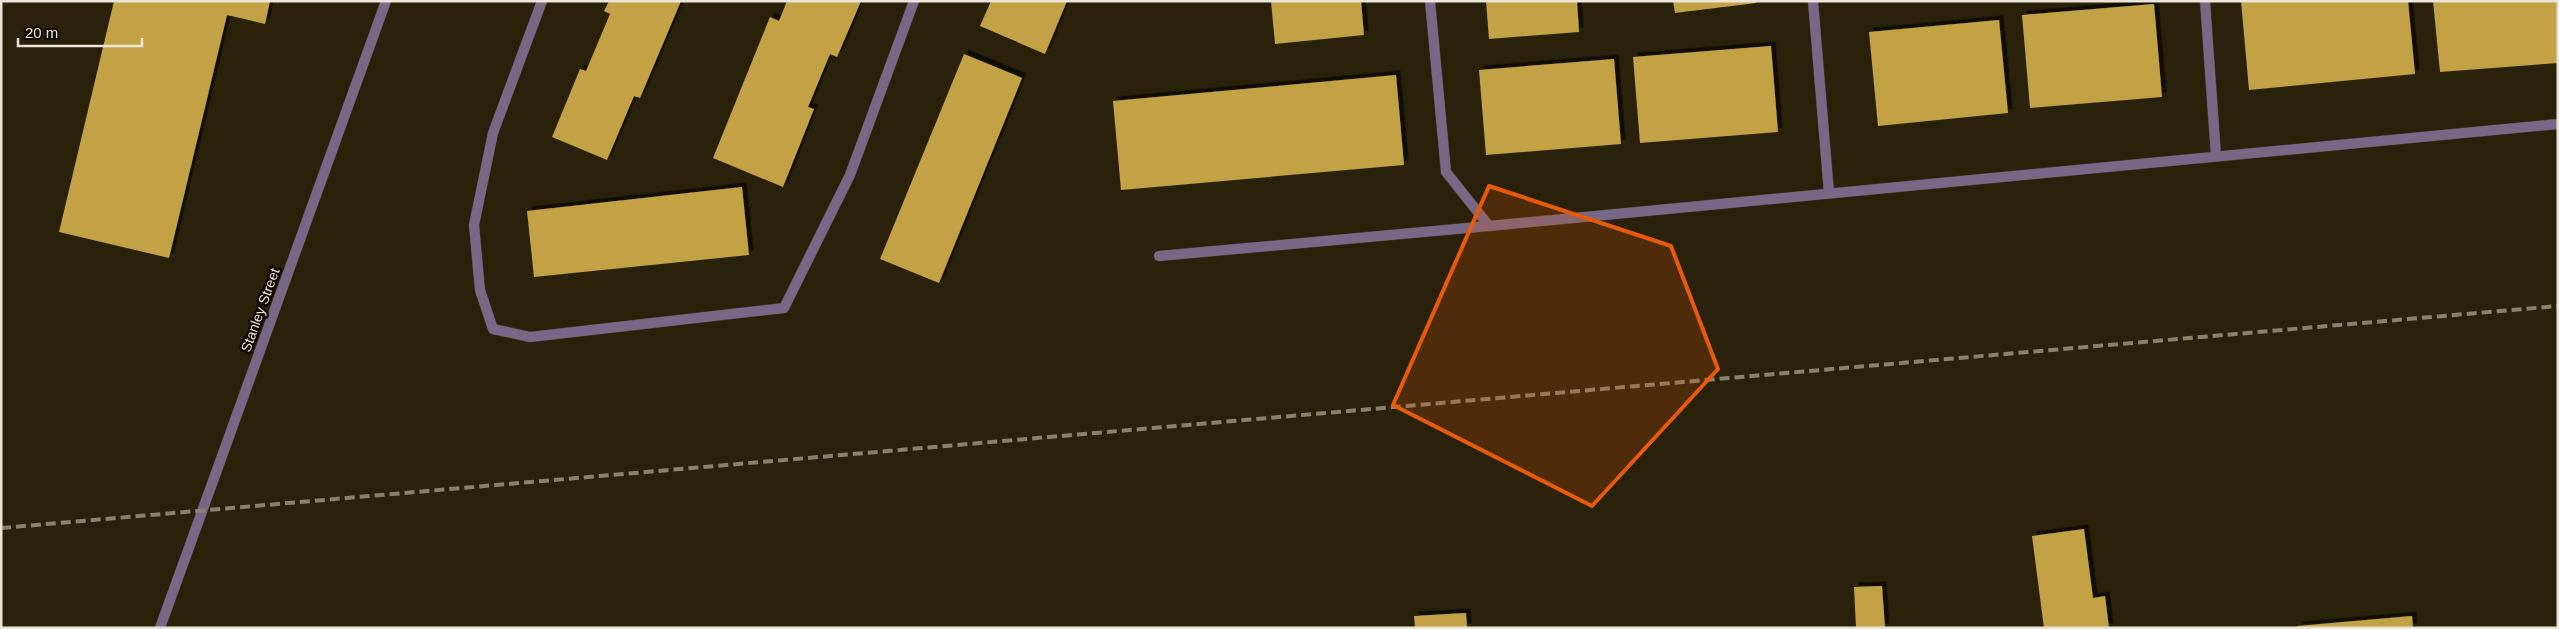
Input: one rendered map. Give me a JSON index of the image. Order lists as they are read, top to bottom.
{
  "streets": {
    "street": ["Stanley Street"]
  },
  "scale_bar": "20 m"
}
